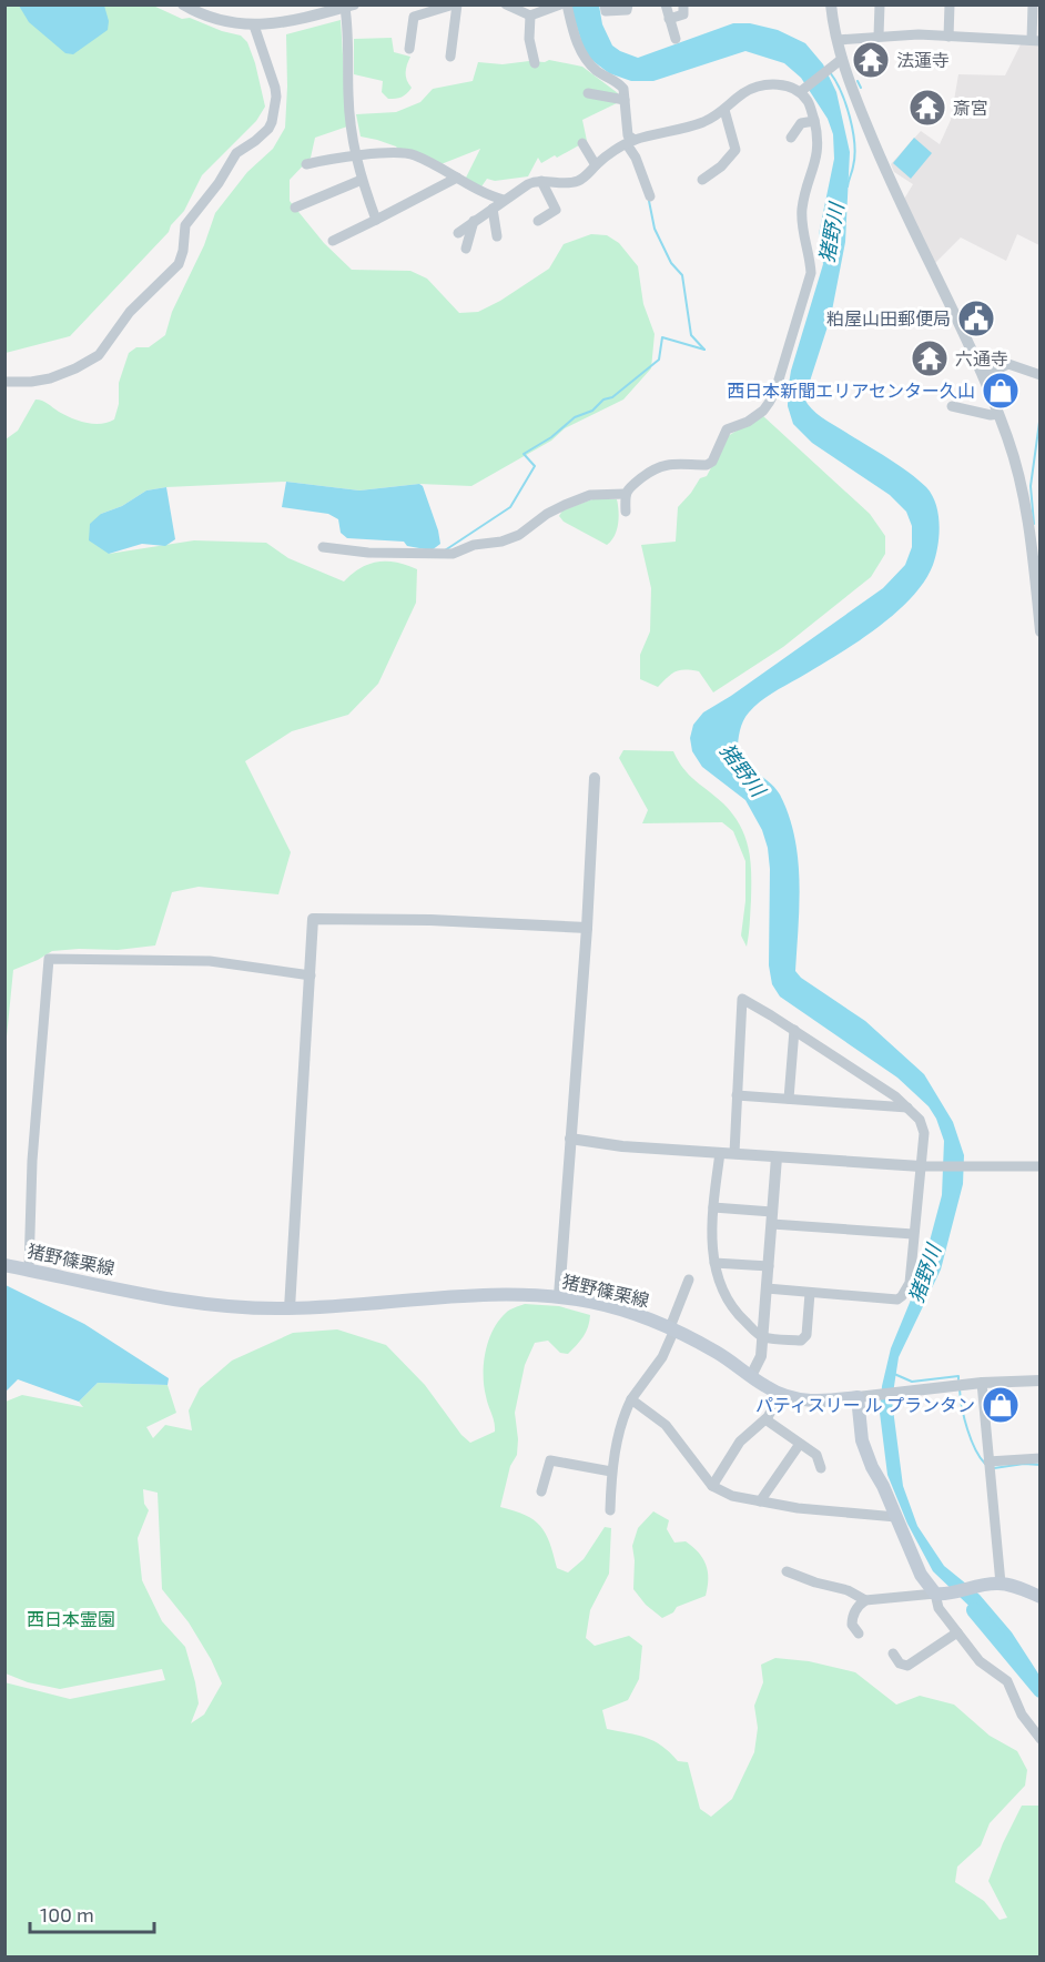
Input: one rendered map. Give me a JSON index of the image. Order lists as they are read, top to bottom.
{
  "streets": {
    "main road": ["猪野篠栗線"]
  },
  "water": ["猪野川"],
  "parks": ["西日本霊園"],
  "places": {
    "temple": ["法蓮寺", "斎宮", "六通寺"],
    "public building": ["粕屋山田郵便局"],
    "shop": ["西日本新聞エリアセンター久山", "パティスリー ル プランタン"]
  },
  "scale_bar": "100 m"
}
